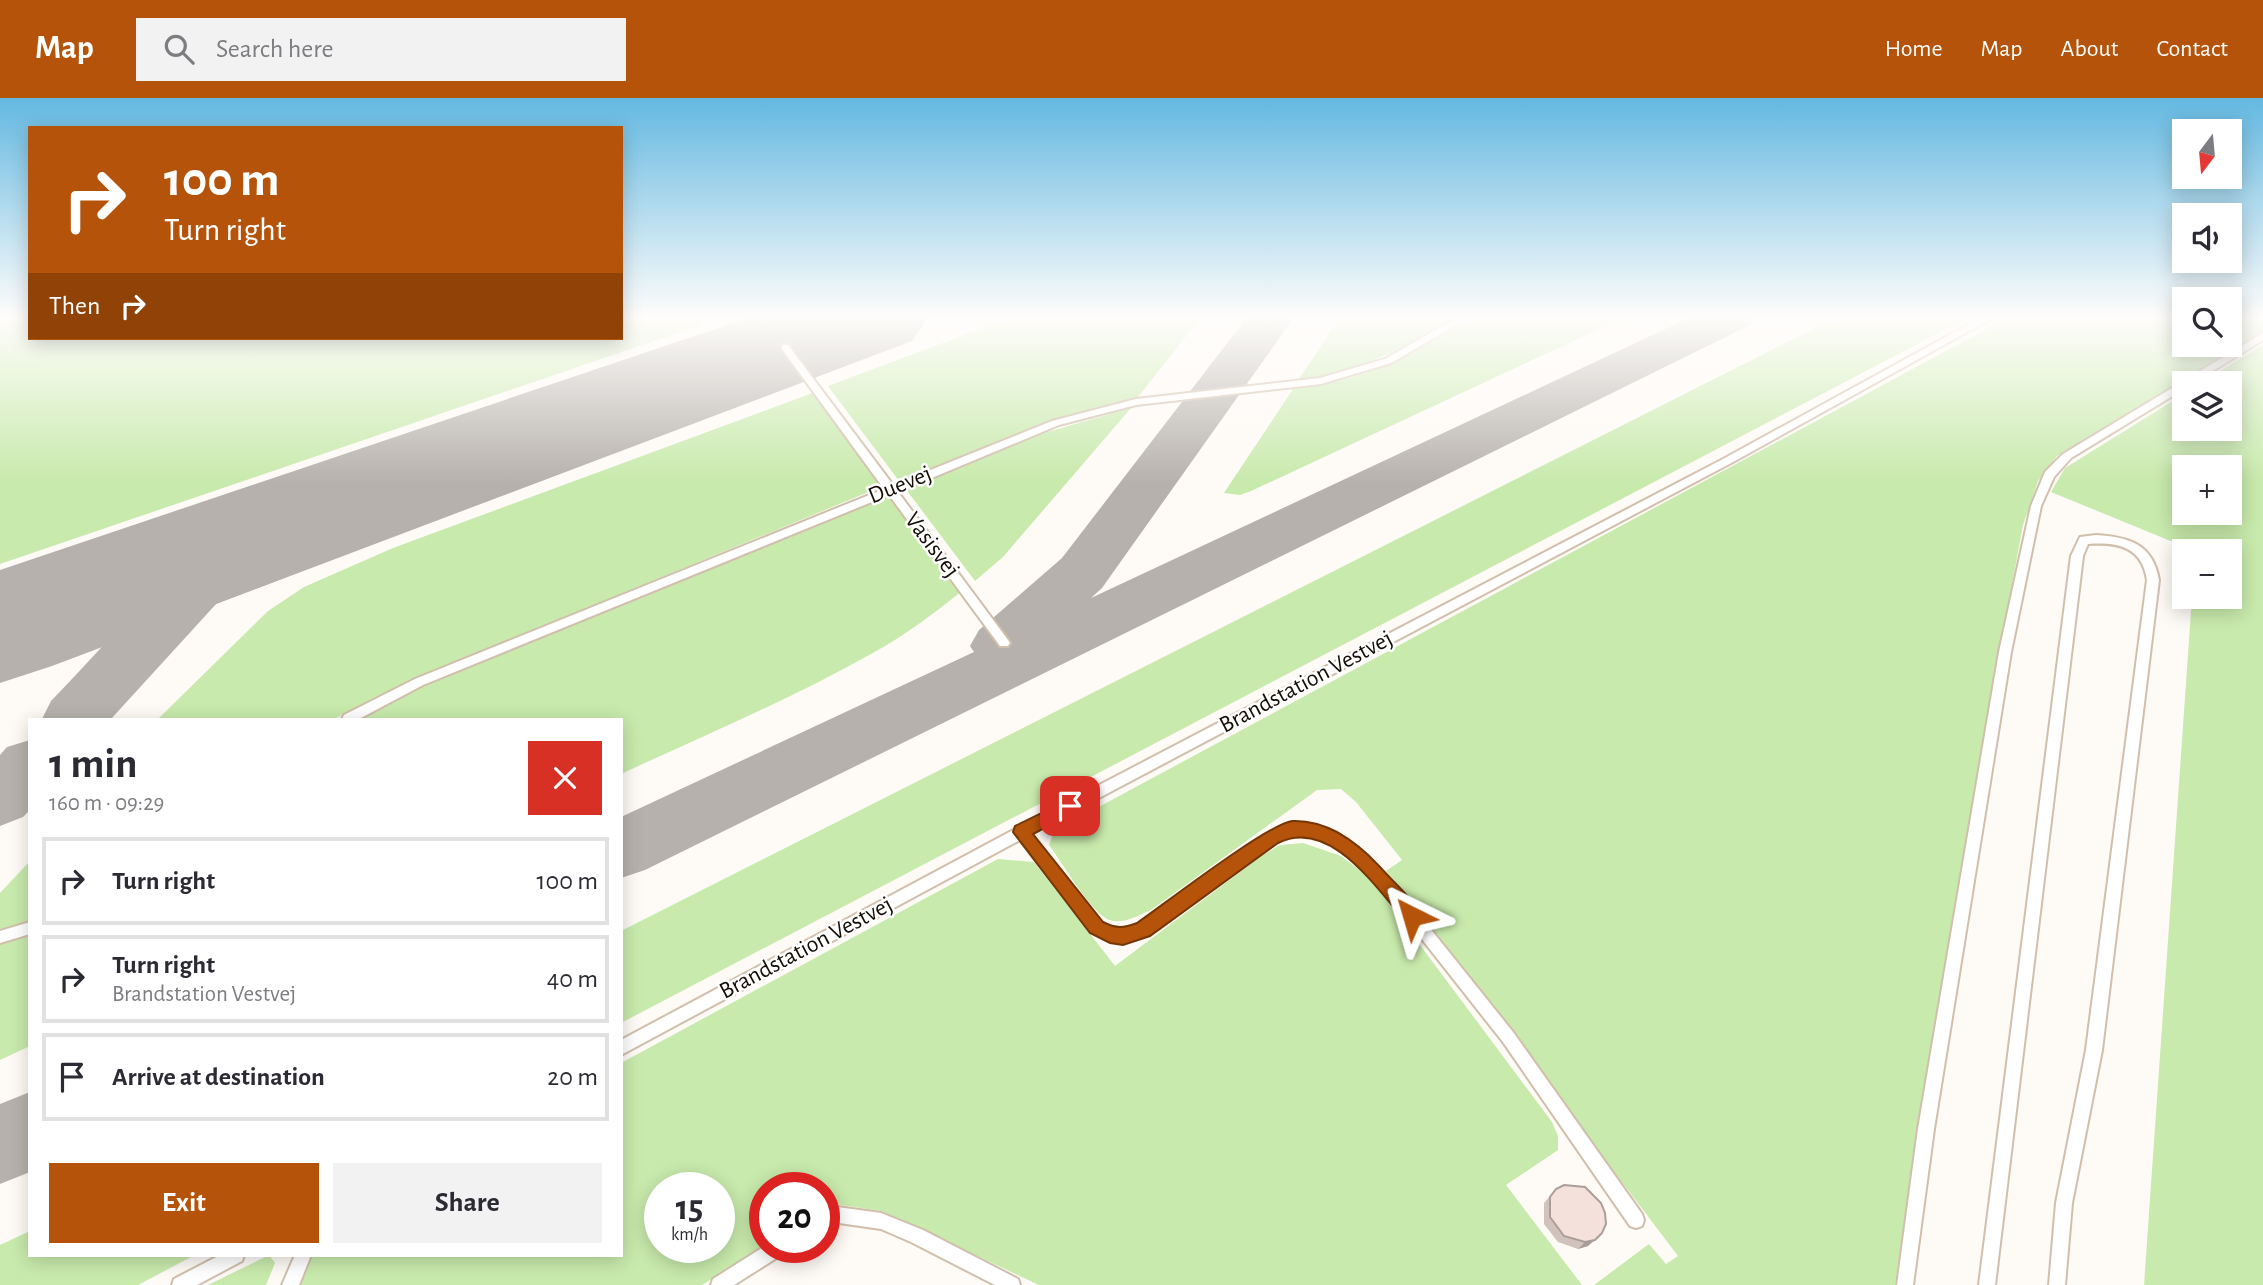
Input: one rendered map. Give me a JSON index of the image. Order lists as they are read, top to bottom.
{
  "streets": {
    "lane": ["Duevej", "Vasisvej", "Brandstation Vestvej"]
  },
  "crossings": [
    ["Duevej", "Vasisvej"]
  ],
  "north": "bottom",
  "page": {
    "header": "Map",
    "search": "Search here",
    "nav": [
      "Home",
      "Map",
      "About",
      "Contact"
    ],
    "map_buttons": ["+", "−"],
    "turn": ["100 m", "Turn right"],
    "then": "Then",
    "heading": ["1 min", "160 m · 09:29"],
    "list": [
      {
        "name": "Turn right",
        "value": "100 m"
      },
      {
        "name": "Turn right",
        "note": "Brandstation Vestvej",
        "value": "40 m"
      },
      {
        "name": "Arrive at destination",
        "value": "20 m"
      }
    ],
    "buttons": ["Exit", "Share"],
    "speed": "15 km/h",
    "limit": "20"
  }
}
